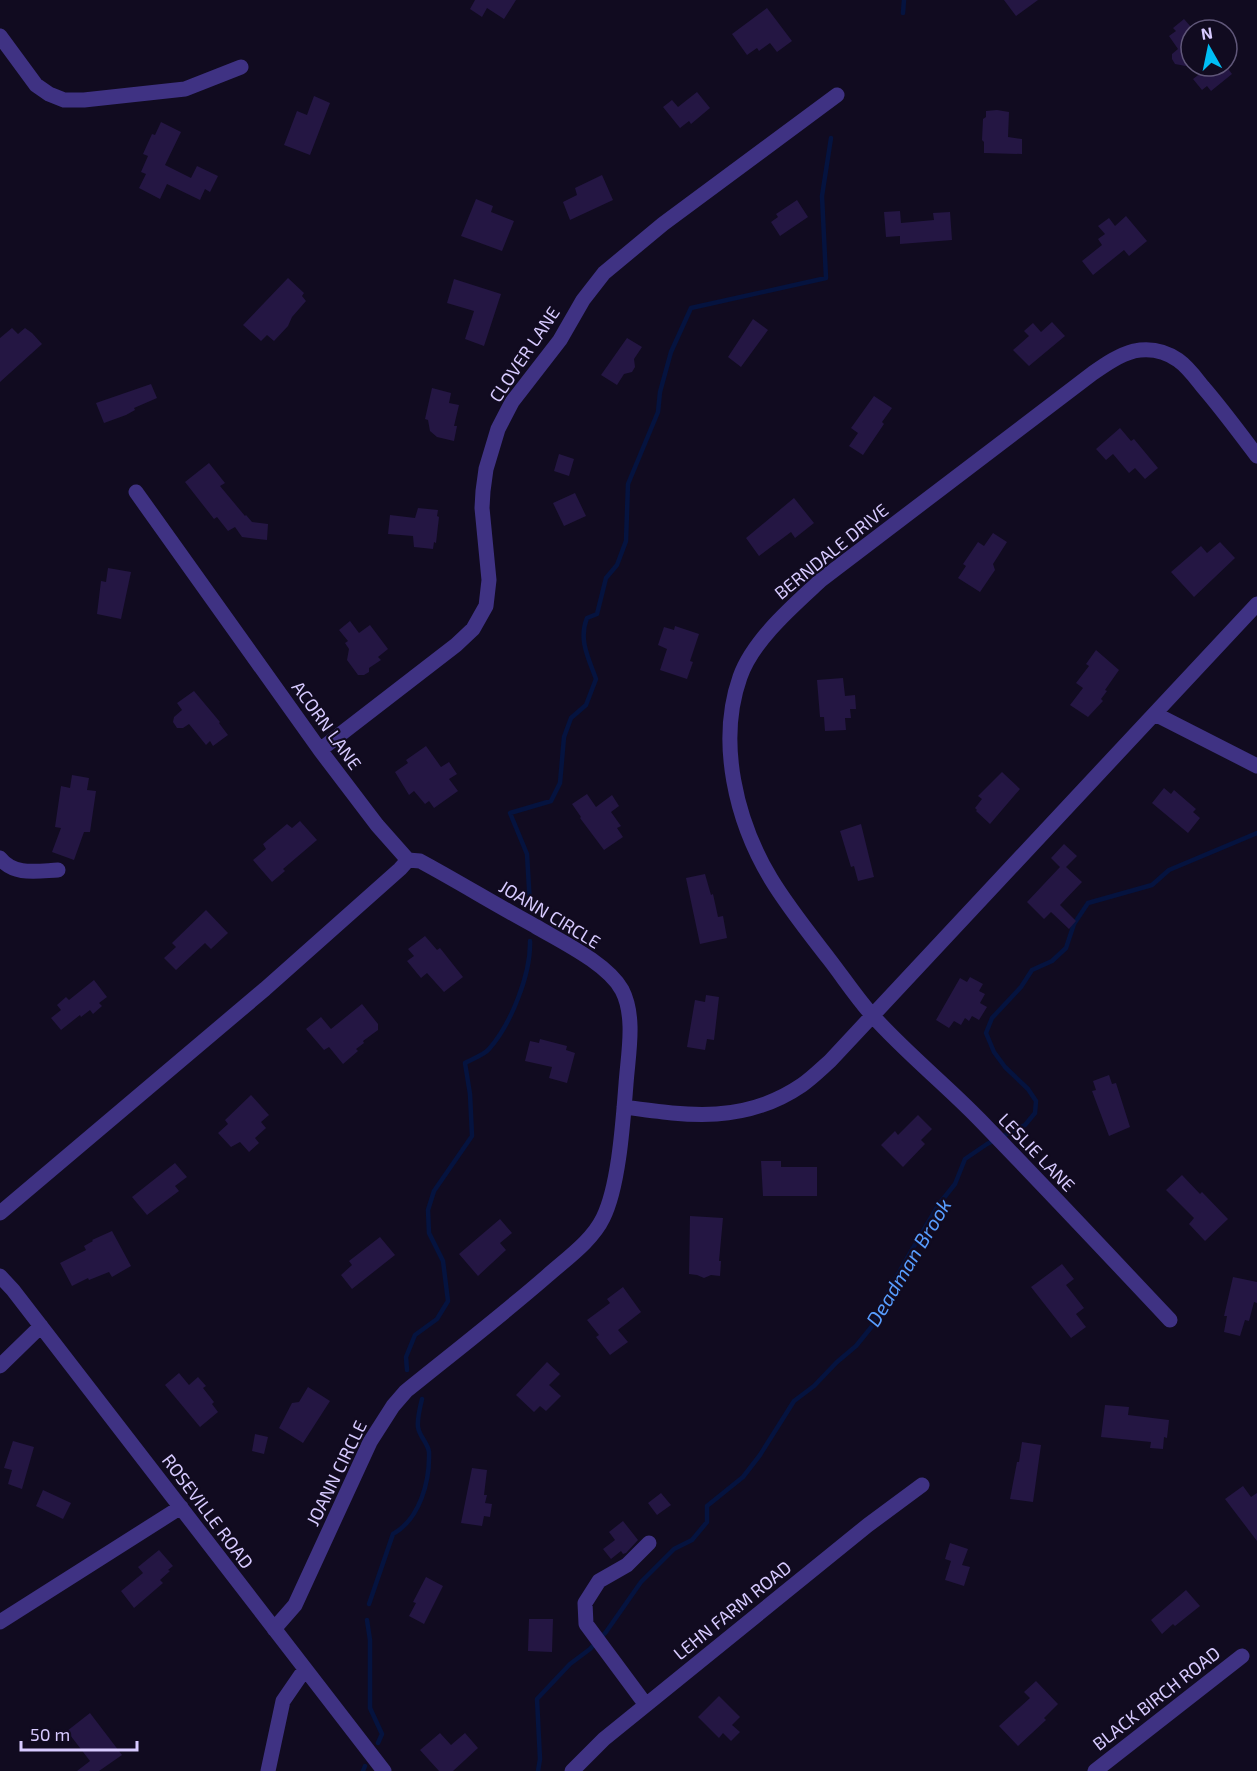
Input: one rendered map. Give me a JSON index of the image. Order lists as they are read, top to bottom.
{
  "streets": {
    "street": [
      "CLOVER LANE",
      "BERNDALE DRIVE",
      "ACORN LANE",
      "JOANN CIRCLE",
      "LESLIE LANE",
      "ROSEVILLE ROAD",
      "LEHN FARM ROAD",
      "BLACK BIRCH ROAD"
    ]
  },
  "crossings": [
    ["CLOVER LANE", "ACORN LANE"],
    ["BERNDALE DRIVE", "LESLIE LANE"],
    ["ACORN LANE", "JOANN CIRCLE"],
    ["JOANN CIRCLE", "ROSEVILLE ROAD"]
  ],
  "water": ["Deadman Brook"],
  "scale_bar": "50 m",
  "north": "top"
}
